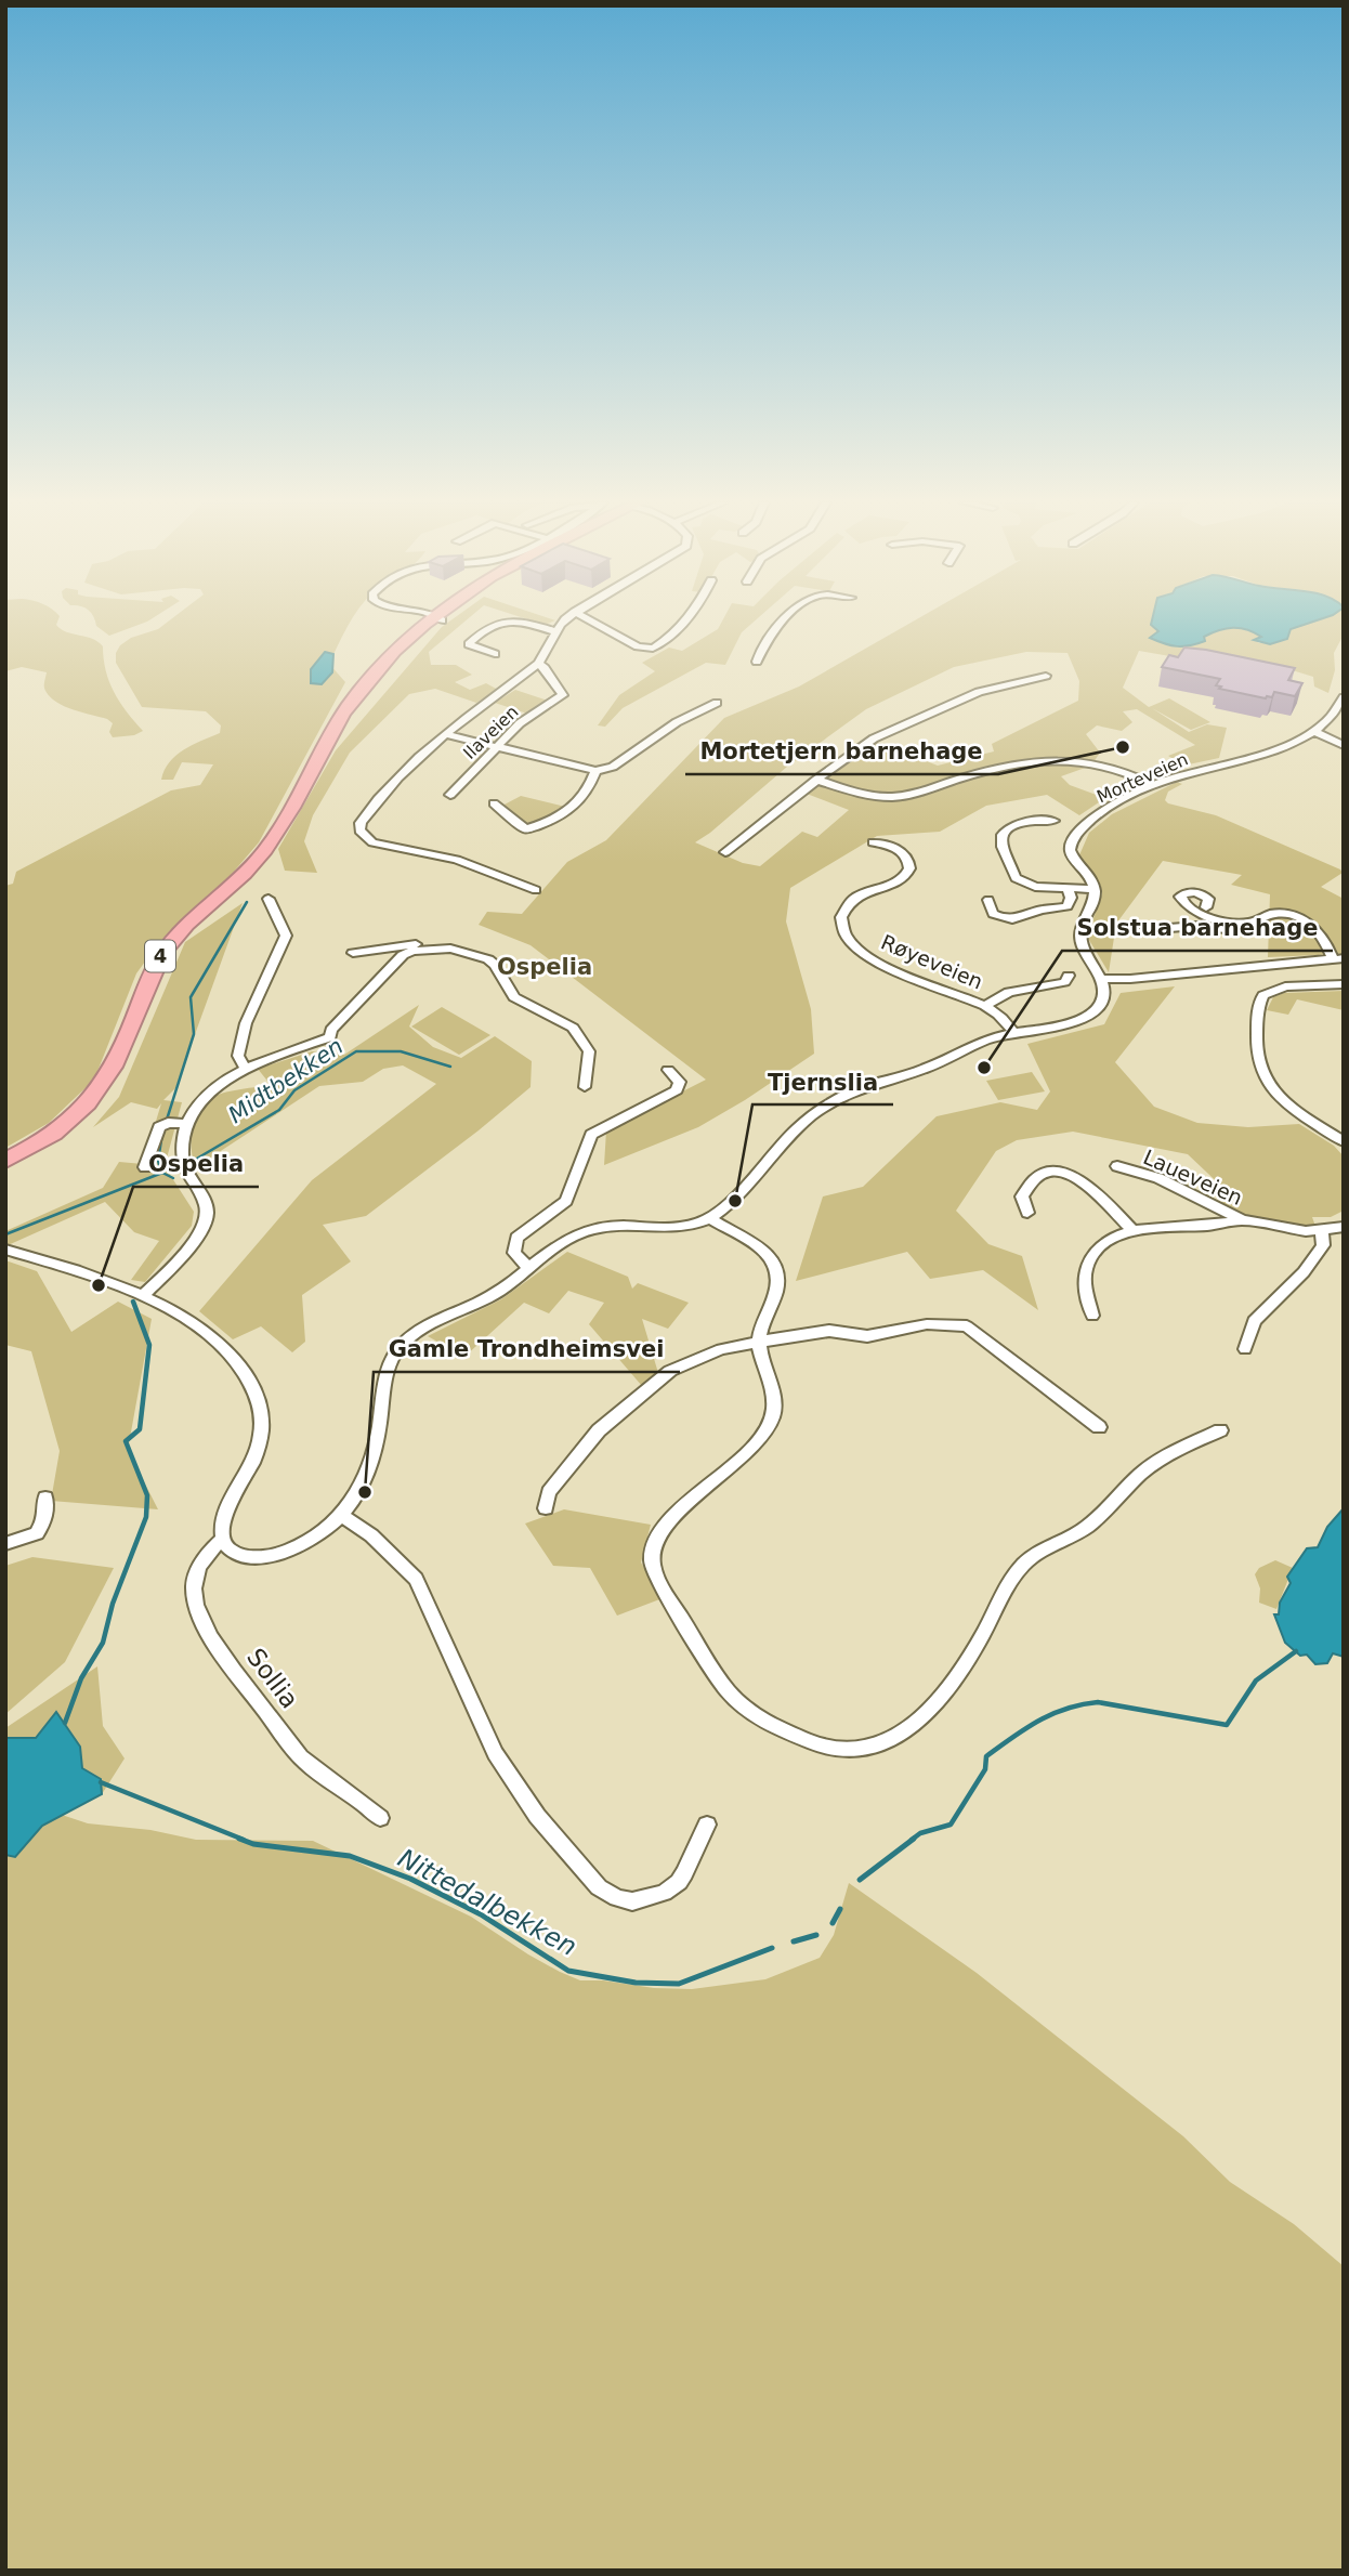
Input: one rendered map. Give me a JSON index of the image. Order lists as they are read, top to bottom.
{
  "streets": {
    "highway": ["4"],
    "street": [
      "Ilaveien",
      "Morteveien",
      "Røyeveien",
      "Laueveien",
      "Sollia"
    ]
  },
  "districts": ["Ospelia"],
  "water": ["Midtbekken", "Nittedalbekken"],
  "places": [
    "Mortetjern barnehage",
    "Solstua barnehage",
    "Tjernslia",
    "Ospelia",
    "Gamle Trondheimsvei"
  ]
}
